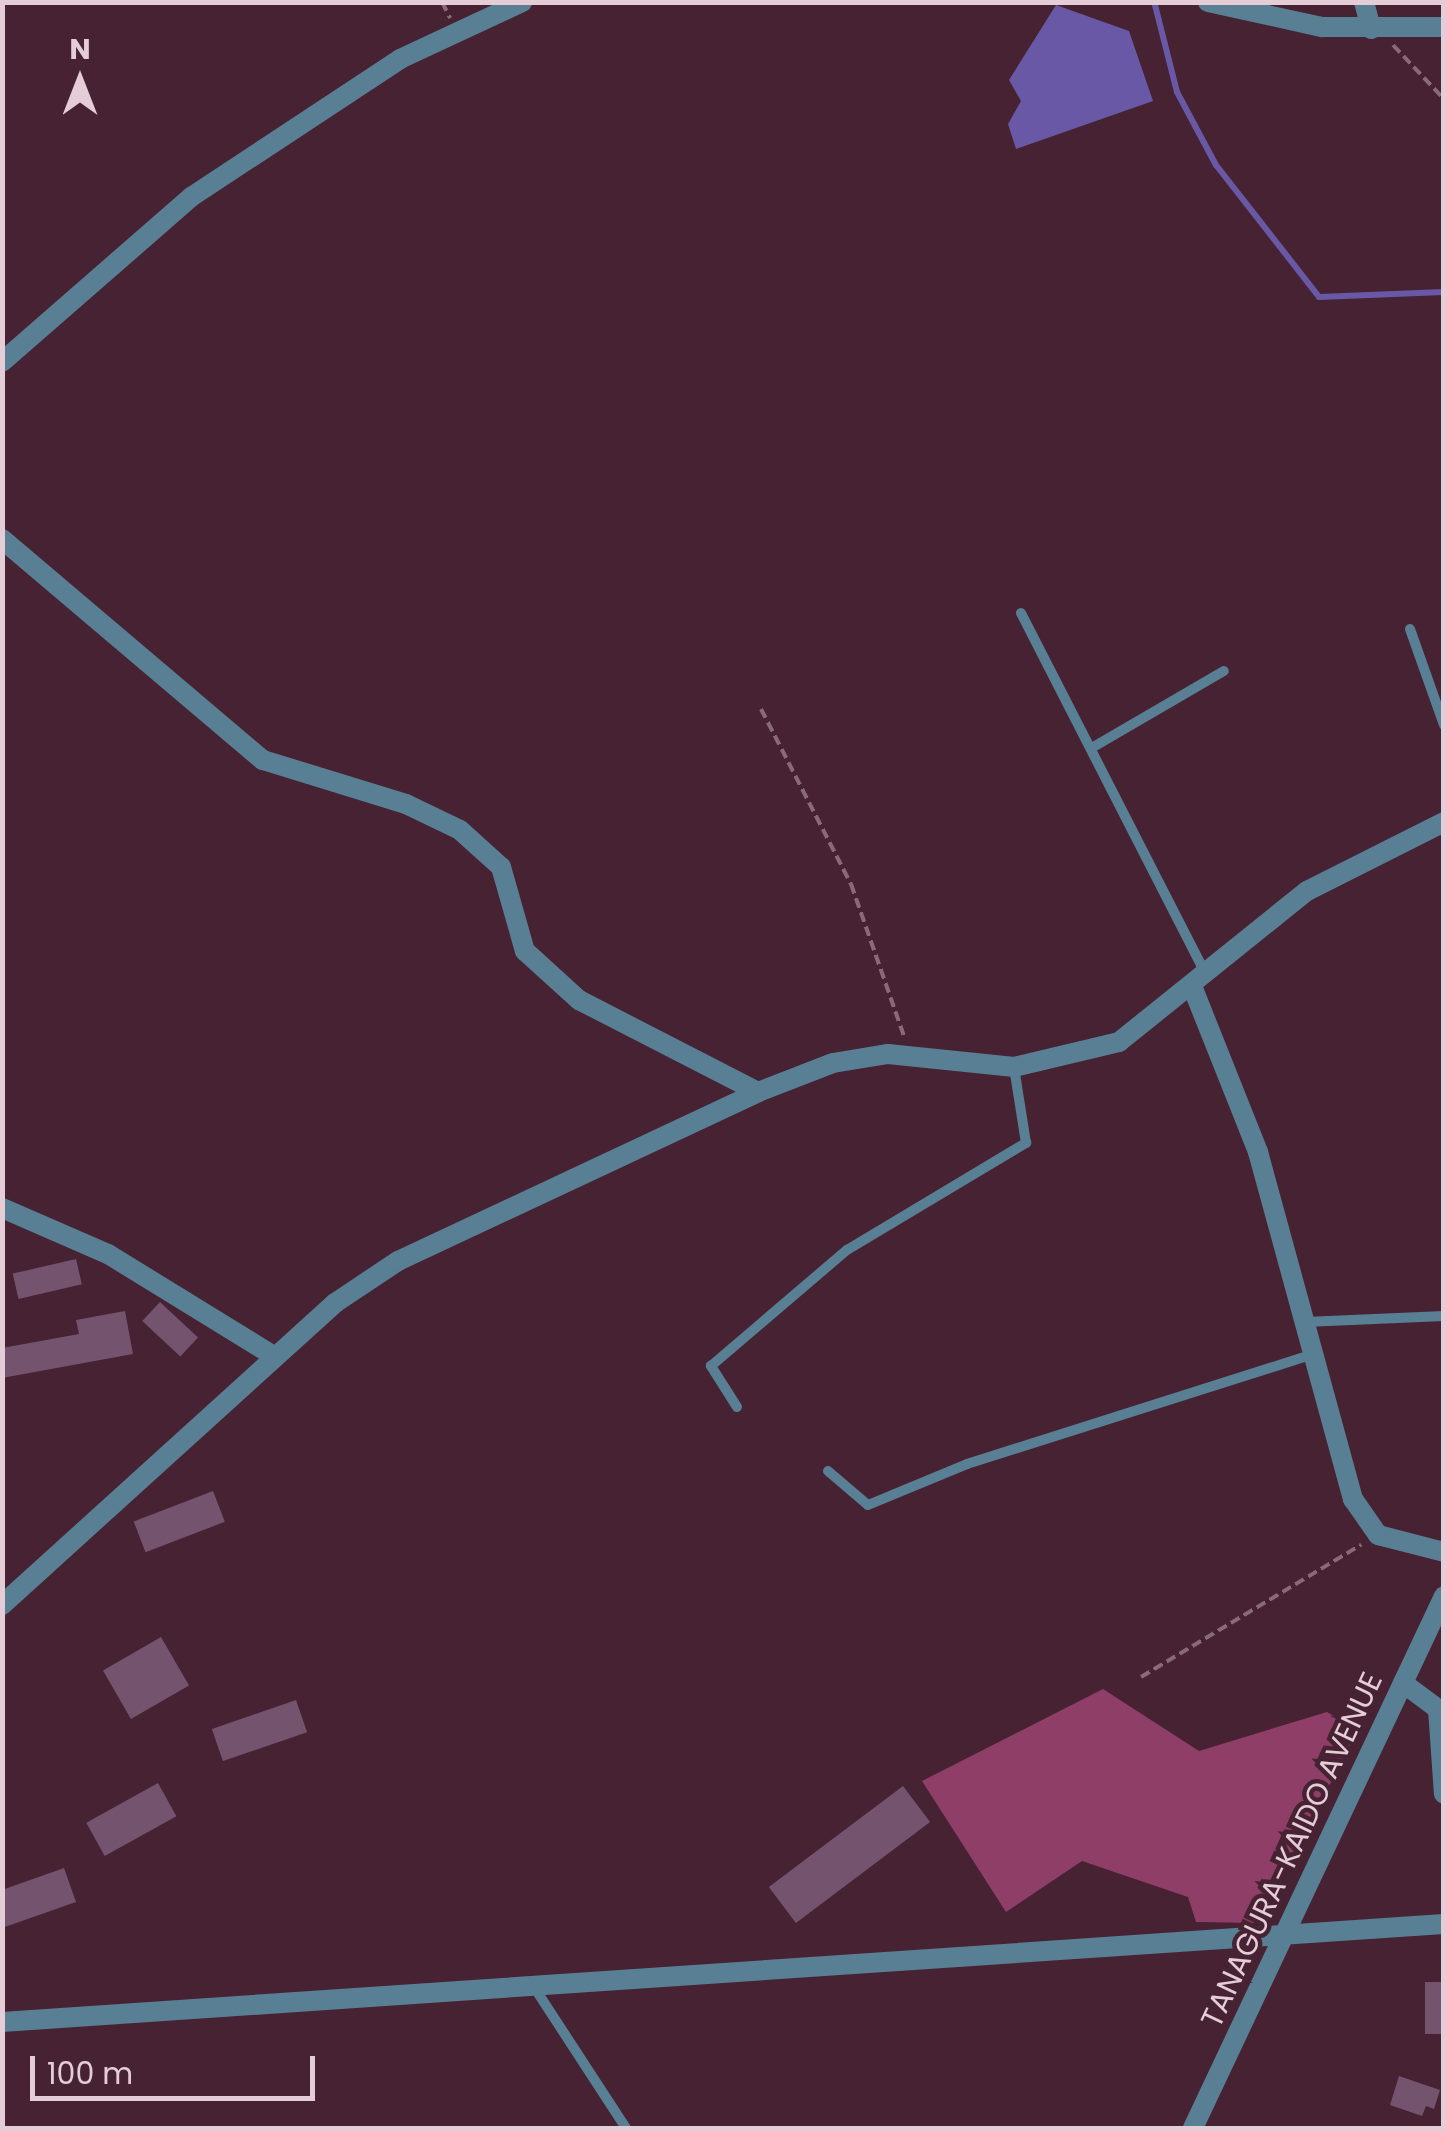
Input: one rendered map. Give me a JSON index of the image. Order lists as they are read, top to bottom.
{
  "streets": {
    "street": ["TANAGURA-KAIDO AVENUE"]
  },
  "scale_bar": "100 m",
  "north": "top"
}
